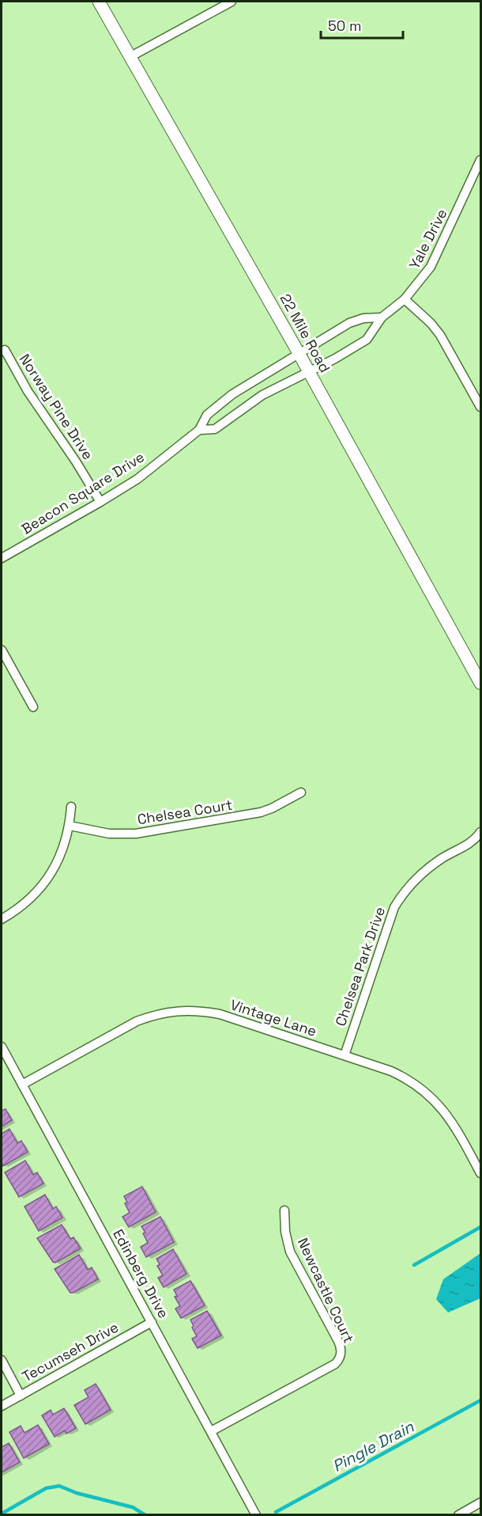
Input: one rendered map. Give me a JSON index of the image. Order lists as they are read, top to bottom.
{
  "streets": {
    "street": [
      "Yale Drive",
      "22 Mile Road",
      "Norway Pine Drive",
      "Beacon Square Drive",
      "Chelsea Court",
      "Chelsea Park Drive",
      "Vintage Lane",
      "Edinberg Drive",
      "Newcastle Court",
      "Tecumseh Drive"
    ]
  },
  "crossings": [
    ["Yale Drive", "22 Mile Road"],
    ["Yale Drive", "Beacon Square Drive"],
    ["22 Mile Road", "Beacon Square Drive"],
    ["Norway Pine Drive", "Beacon Square Drive"],
    ["Chelsea Park Drive", "Vintage Lane"],
    ["Vintage Lane", "Edinberg Drive"],
    ["Edinberg Drive", "Newcastle Court"],
    ["Edinberg Drive", "Tecumseh Drive"]
  ],
  "water": ["Pingle Drain"],
  "scale_bar": "50 m"
}
